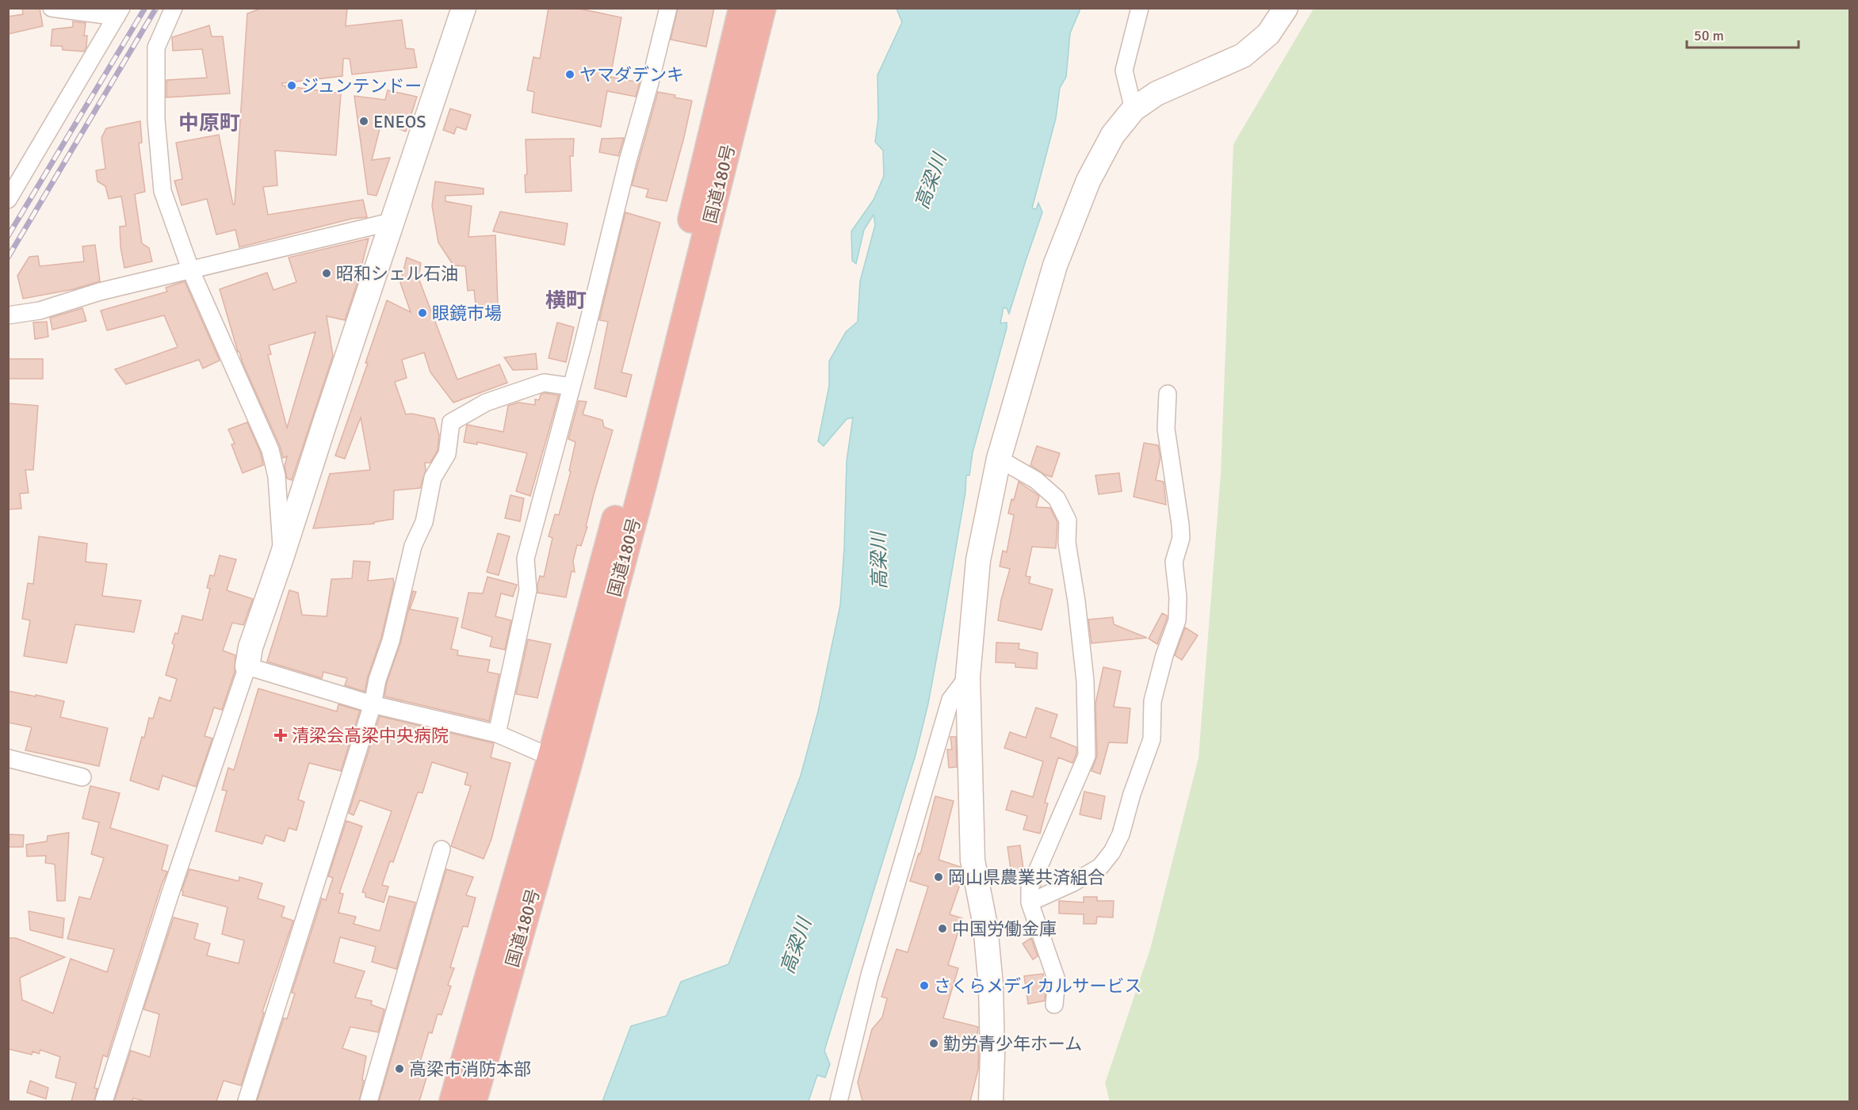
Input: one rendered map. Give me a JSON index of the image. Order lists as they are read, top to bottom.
{
  "streets": {
    "highway": ["国道180号"]
  },
  "districts": ["中原町", "横町"],
  "water": ["高梁川"],
  "places": {
    "other": [
      "ヤマダデンキ",
      "ジュンテンドー",
      "ENEOS",
      "昭和シェル石油",
      "眼鏡市場",
      "岡山県農業共済組合",
      "中国労働金庫",
      "さくらメディカルサービス",
      "勤労青少年ホーム",
      "高梁市消防本部"
    ],
    "health": ["清梁会高梁中央病院"]
  },
  "scale_bar": "50 m"
}
